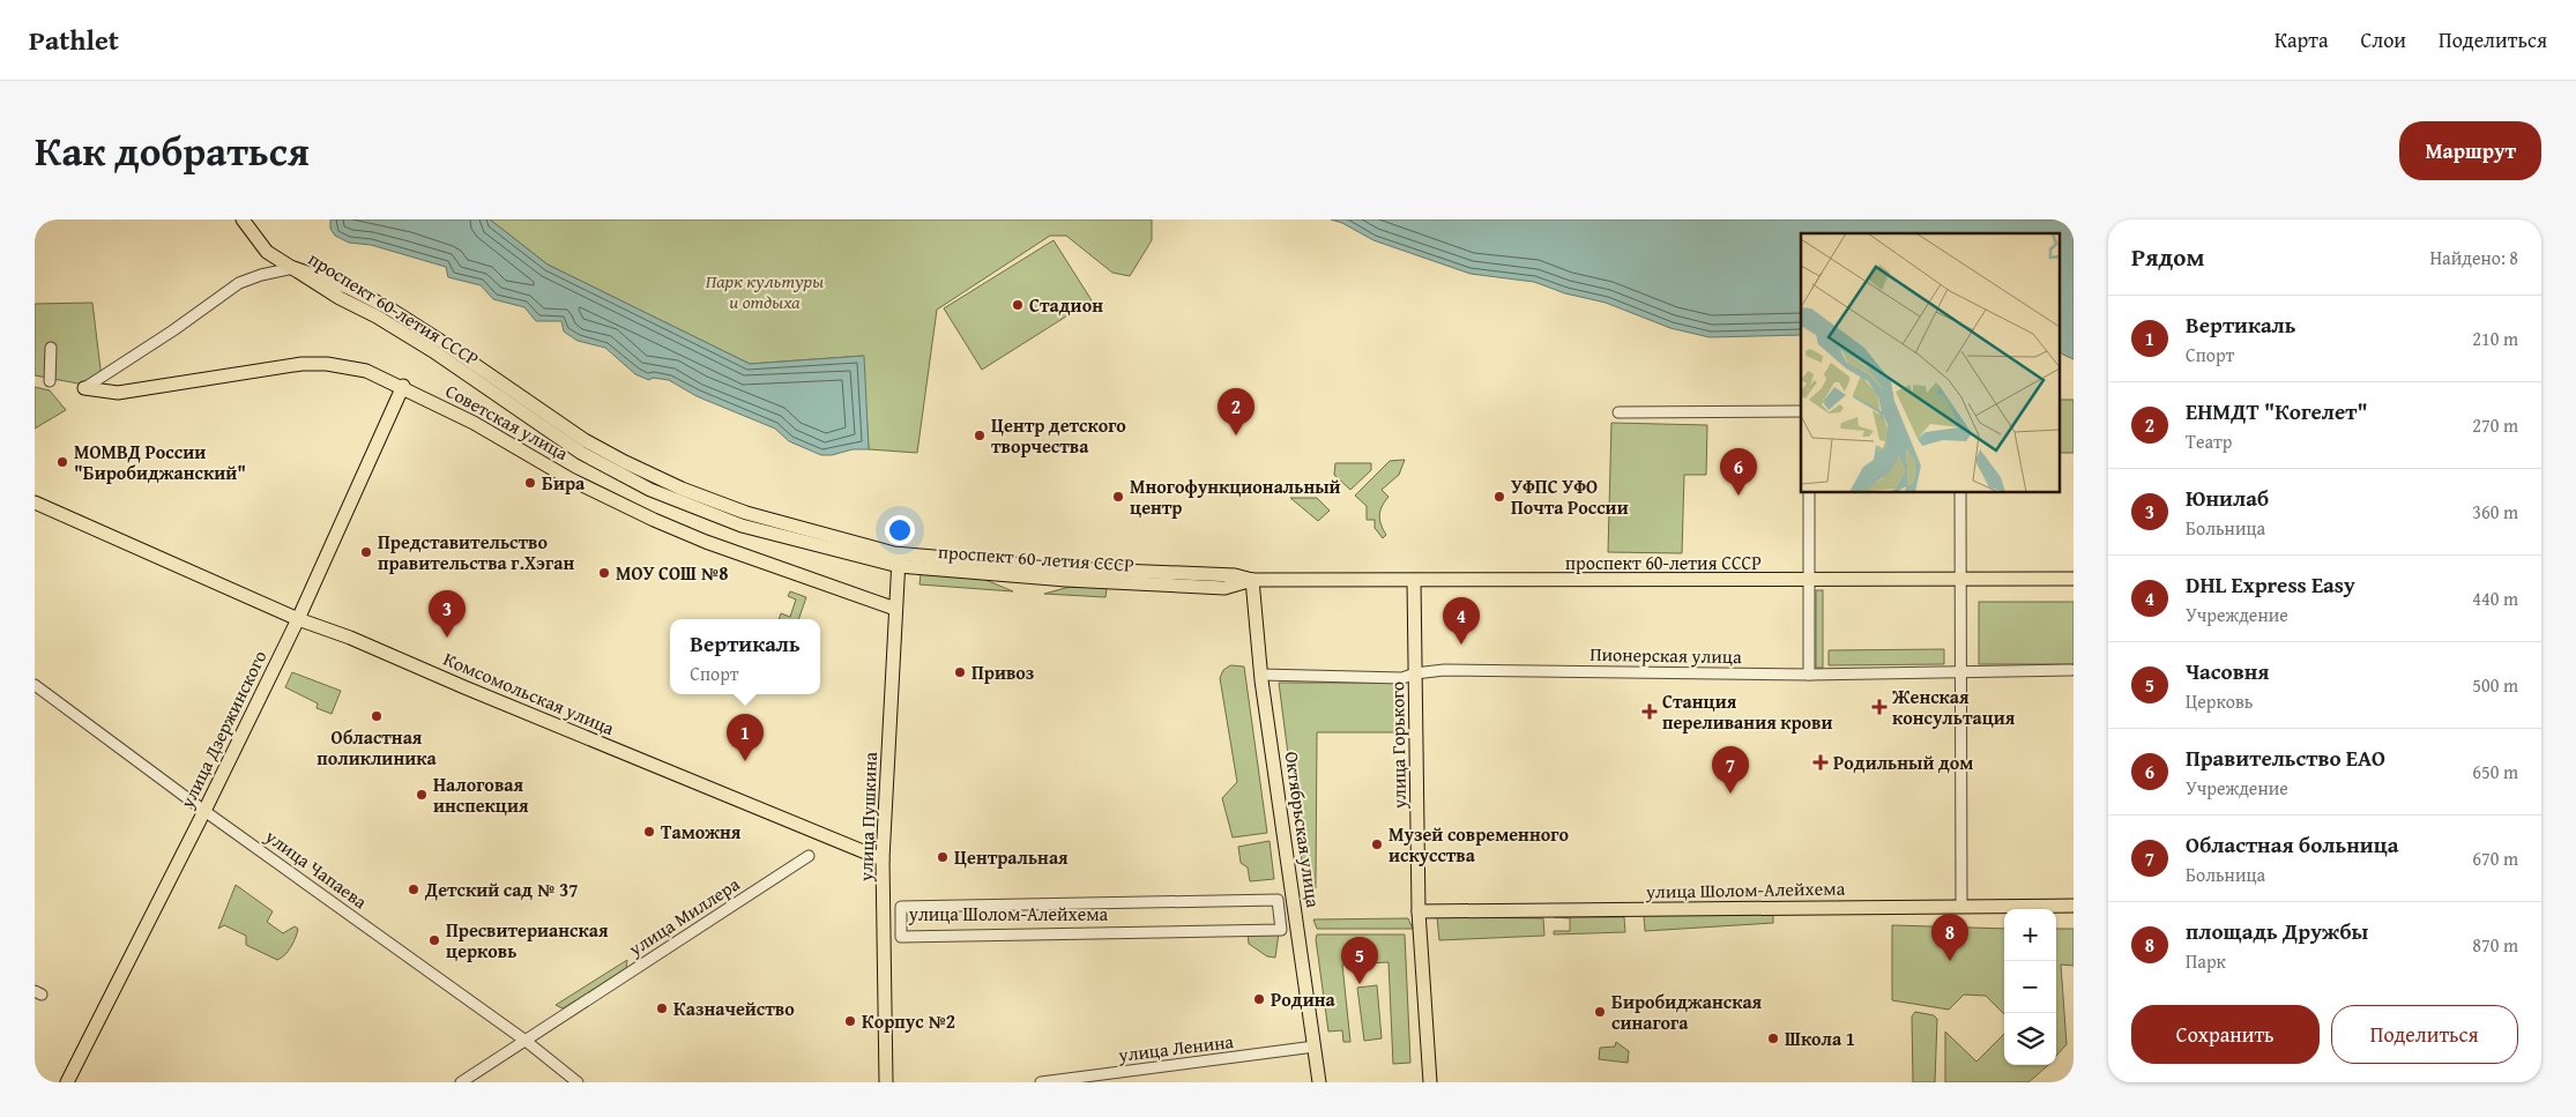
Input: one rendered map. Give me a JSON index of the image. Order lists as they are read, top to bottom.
{
  "streets": {
    "main road": [
      "проспект 60-летия СССР",
      "Советская улица",
      "Комсомольская улица",
      "улица Дзержинского",
      "улица Горького",
      "улица Пушкина",
      "Октябрьская улица",
      "улица Шолом-Алейхема"
    ],
    "street": [
      "Пионерская улица",
      "улица Чапаева",
      "улица Миллера",
      "улица Ленина"
    ]
  },
  "crossings": [
    ["проспект 60-летия СССР", "улица Горького"],
    ["проспект 60-летия СССР", "улица Пушкина"],
    ["проспект 60-летия СССР", "Октябрьская улица"],
    ["Советская улица", "улица Дзержинского"],
    ["Советская улица", "улица Пушкина"],
    ["Пионерская улица", "улица Горького"],
    ["Пионерская улица", "Октябрьская улица"],
    ["Комсомольская улица", "улица Дзержинского"],
    ["Комсомольская улица", "улица Пушкина"],
    ["улица Дзержинского", "улица Чапаева"],
    ["улица Горького", "улица Шолом-Алейхема"],
    ["Октябрьская улица", "улица Ленина"],
    ["улица Чапаева", "улица Миллера"]
  ],
  "parks": ["Парк культуры и отдыха"],
  "places": {
    "other": [
      "Стадион",
      "Центр детского творчества",
      "МОМВД России \"Биробиджанский\"",
      "Бира",
      "Многофункциональный центр",
      "УФПС УФО Почта России",
      "Представительство правительства г.Хэган",
      "МОУ СОШ №8",
      "Привоз",
      "Областная поликлиника",
      "Налоговая инспекция",
      "Таможня",
      "Музей современного искусства",
      "Центральная",
      "Детский сад № 37",
      "Пресвитерианская церковь",
      "Родина",
      "Казначейство",
      "Биробиджанская синагога",
      "Корпус №2",
      "Школа 1"
    ],
    "health": ["Женская консультация", "Станция переливания крови", "Родильный дом"]
  },
  "page": {
    "header": "Pathlet",
    "nav": ["Карта", "Слои", "Поделиться"],
    "title": "Как добраться",
    "buttons": [
      "Маршрут",
      ["Сохранить", "Поделиться"]
    ],
    "heading": ["Рядом", "Найдено: 8"],
    "list": [
      {
        "mark": "1",
        "name": "Вертикаль",
        "note": "Спорт",
        "value": "210 m"
      },
      {
        "mark": "2",
        "name": "ЕНМДТ \"Когелет\"",
        "note": "Театр",
        "value": "270 m"
      },
      {
        "mark": "3",
        "name": "Юнилаб",
        "note": "Больница",
        "value": "360 m"
      },
      {
        "mark": "4",
        "name": "DHL Express Easy",
        "note": "Учреждение",
        "value": "440 m"
      },
      {
        "mark": "5",
        "name": "Часовня",
        "note": "Церковь",
        "value": "500 m"
      },
      {
        "mark": "6",
        "name": "Правительство ЕАО",
        "note": "Учреждение",
        "value": "650 m"
      },
      {
        "mark": "7",
        "name": "Областная больница",
        "note": "Больница",
        "value": "670 m"
      },
      {
        "mark": "8",
        "name": "площадь Дружбы",
        "note": "Парк",
        "value": "870 m"
      }
    ],
    "pins": [
      "2",
      "6",
      "3",
      "4",
      "1",
      "7",
      "8",
      "5"
    ],
    "popup": ["Вертикаль", "Спорт"],
    "map_buttons": ["+", "−"]
  }
}
